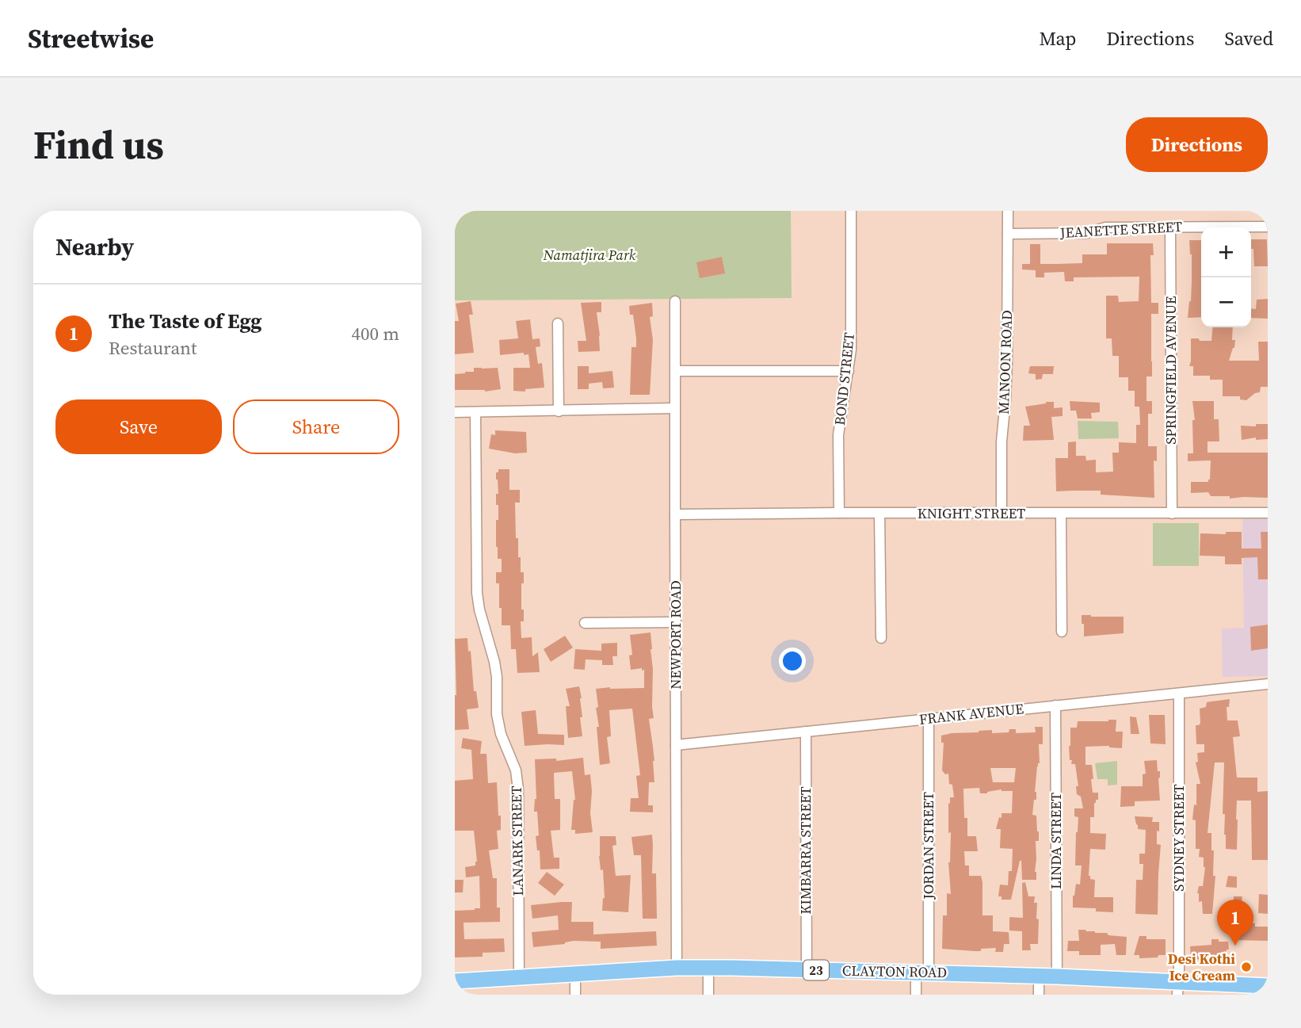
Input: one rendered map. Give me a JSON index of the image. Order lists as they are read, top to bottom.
{
  "streets": {
    "main road": ["23", "CLAYTON ROAD"],
    "street": [
      "JEANETTE STREET",
      "MANOON ROAD",
      "SPRINGFIELD AVENUE",
      "BOND STREET",
      "KNIGHT STREET",
      "NEWPORT ROAD",
      "FRANK AVENUE",
      "SYDNEY STREET",
      "LANARK STREET",
      "LINDA STREET",
      "JORDAN STREET",
      "KIMBARRA STREET"
    ]
  },
  "crossings": [
    ["JEANETTE STREET", "MANOON ROAD"],
    ["JEANETTE STREET", "SPRINGFIELD AVENUE"],
    ["MANOON ROAD", "KNIGHT STREET"],
    ["SPRINGFIELD AVENUE", "KNIGHT STREET"],
    ["BOND STREET", "KNIGHT STREET"],
    ["KNIGHT STREET", "NEWPORT ROAD"],
    ["NEWPORT ROAD", "FRANK AVENUE"],
    ["NEWPORT ROAD", "CLAYTON ROAD"],
    ["FRANK AVENUE", "SYDNEY STREET"],
    ["FRANK AVENUE", "LINDA STREET"],
    ["FRANK AVENUE", "JORDAN STREET"],
    ["FRANK AVENUE", "KIMBARRA STREET"],
    ["SYDNEY STREET", "CLAYTON ROAD"],
    ["LANARK STREET", "CLAYTON ROAD"],
    ["LINDA STREET", "CLAYTON ROAD"],
    ["JORDAN STREET", "CLAYTON ROAD"],
    ["KIMBARRA STREET", "CLAYTON ROAD"]
  ],
  "parks": ["Namatjira Park"],
  "places": ["Desi Kothi Ice Cream"],
  "page": {
    "header": "Streetwise",
    "nav": ["Map", "Directions", "Saved"],
    "buttons": [
      "Directions",
      ["Save", "Share"]
    ],
    "title": "Find us",
    "heading": "Nearby",
    "map_buttons": ["+", "−"],
    "list": [
      {
        "mark": "1",
        "name": "The Taste of Egg",
        "note": "Restaurant",
        "value": "400 m"
      }
    ],
    "pins": "1"
  }
}
